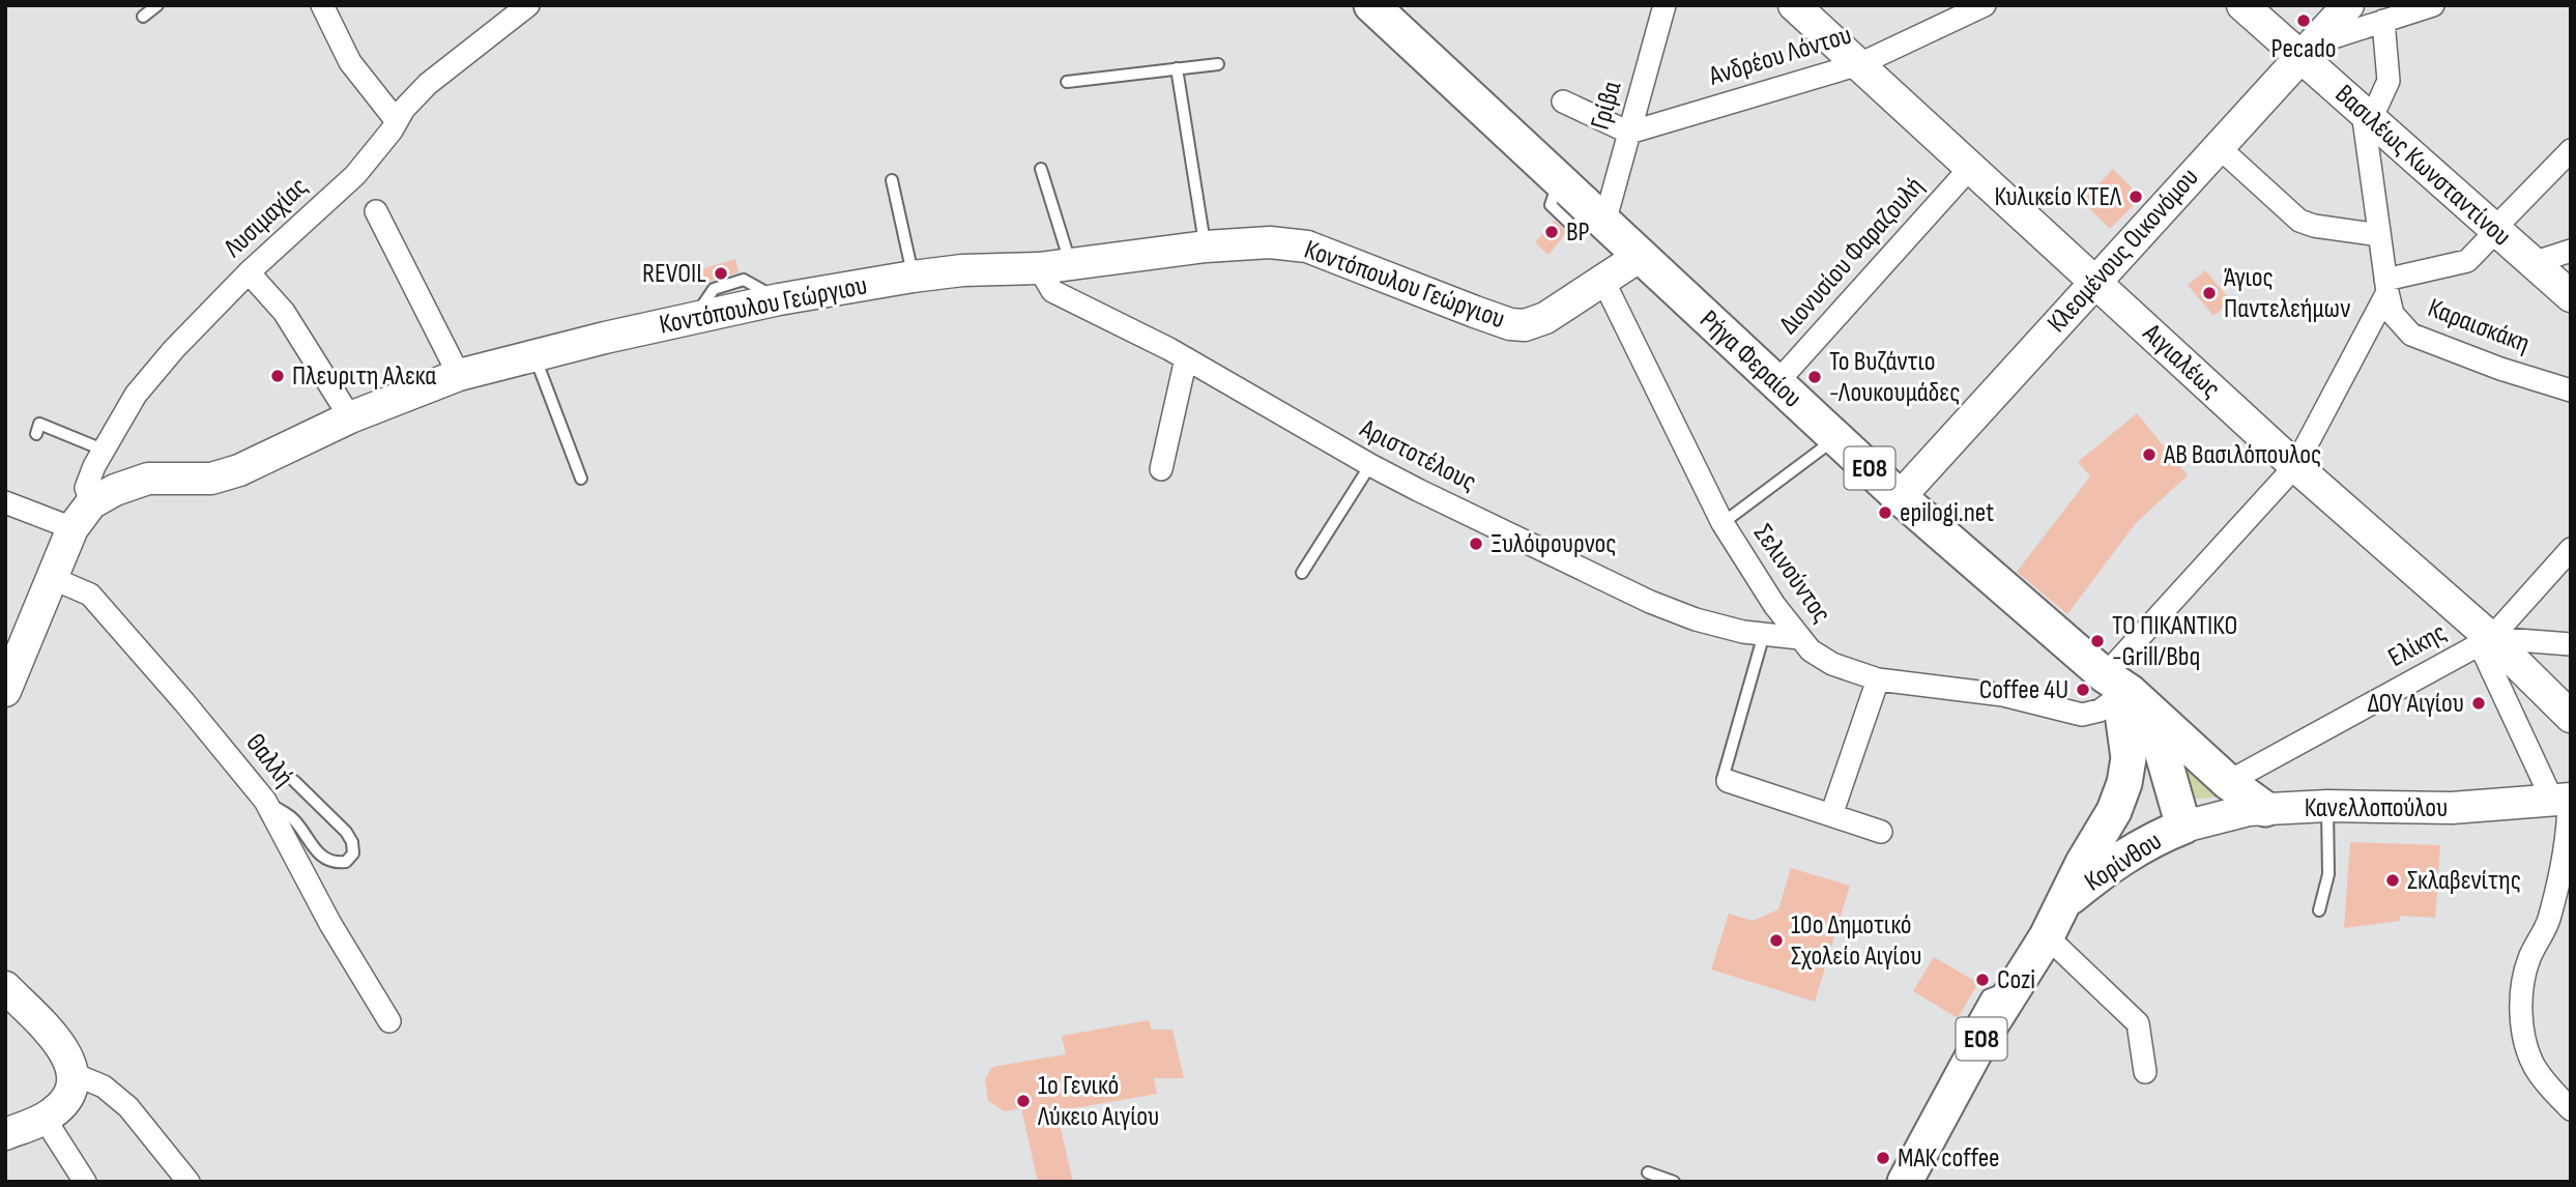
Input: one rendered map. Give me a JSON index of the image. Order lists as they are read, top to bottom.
{
  "streets": {
    "main road": [
      "Βασιλέως Κωνσταντίνου",
      "Κλεομένους Οικονόμου",
      "Κοντόπουλου Γεώργιου",
      "Ρήγα Φεραίου",
      "Αιγιαλέως",
      "ΕΟ8",
      "Κανελλοπούλου",
      "Κορίνθου"
    ],
    "street": [
      "Ανδρέου Λόντου",
      "Γρίβα",
      "Λυσιμαχίας",
      "Διονυσίου Φαραζουλή",
      "Καραισκάκη",
      "Αριστοτέλους",
      "Σελινούντος",
      "Ελίκης",
      "Θαλλή"
    ]
  },
  "crossings": [
    ["Ανδρέου Λόντου", "Γρίβα"],
    ["Ανδρέου Λόντου", "Αιγιαλέως"],
    ["Γρίβα", "Ρήγα Φεραίου"],
    ["Βασιλέως Κωνσταντίνου", "Κλεομένους Οικονόμου"],
    ["Βασιλέως Κωνσταντίνου", "Καραισκάκη"],
    ["Λυσιμαχίας", "Κοντόπουλου Γεώργιου"],
    ["Κλεομένους Οικονόμου", "Ρήγα Φεραίου"],
    ["Κλεομένους Οικονόμου", "Αιγιαλέως"],
    ["Διονυσίου Φαραζουλή", "Ρήγα Φεραίου"],
    ["Διονυσίου Φαραζουλή", "Αιγιαλέως"],
    ["Κοντόπουλου Γεώργιου", "Ρήγα Φεραίου"],
    ["Κοντόπουλου Γεώργιου", "Αριστοτέλους"],
    ["Κοντόπουλου Γεώργιου", "Σελινούντος"],
    ["Κοντόπουλου Γεώργιου", "Θαλλή"],
    ["Ρήγα Φεραίου", "ΕΟ8"],
    ["Ρήγα Φεραίου", "Σελινούντος"],
    ["Ρήγα Φεραίου", "Ελίκης"],
    ["Ρήγα Φεραίου", "Κανελλοπούλου"],
    ["Αιγιαλέως", "Ελίκης"],
    ["Αριστοτέλους", "Σελινούντος"],
    ["ΕΟ8", "Σελινούντος"],
    ["ΕΟ8", "Κανελλοπούλου"],
    ["ΕΟ8", "Κορίνθου"],
    ["Κανελλοπούλου", "Κορίνθου"]
  ],
  "places": [
    "Pecado",
    "Κυλικείο ΚΤΕΛ",
    "BP",
    "REVOIL",
    "Άγιος Παντελεήμων",
    "Πλευριτη Αλεκα",
    "Το Βυζάντιο -Λουκουμάδες",
    "ΑΒ Βασιλόπουλος",
    "epilogi.net",
    "Ξυλόφουρνος",
    "ΤΟ ΠΙΚΑΝΤΙΚΟ -Grill/Bbq",
    "Coffee 4U",
    "ΔΟΥ Αιγίου",
    "Σκλαβενίτης",
    "10o Δημοτικό Σχολείο Αιγίου",
    "Cozi",
    "1o Γενικό Λύκειο Αιγίου",
    "ΜΑΚ coffee"
  ]
}
